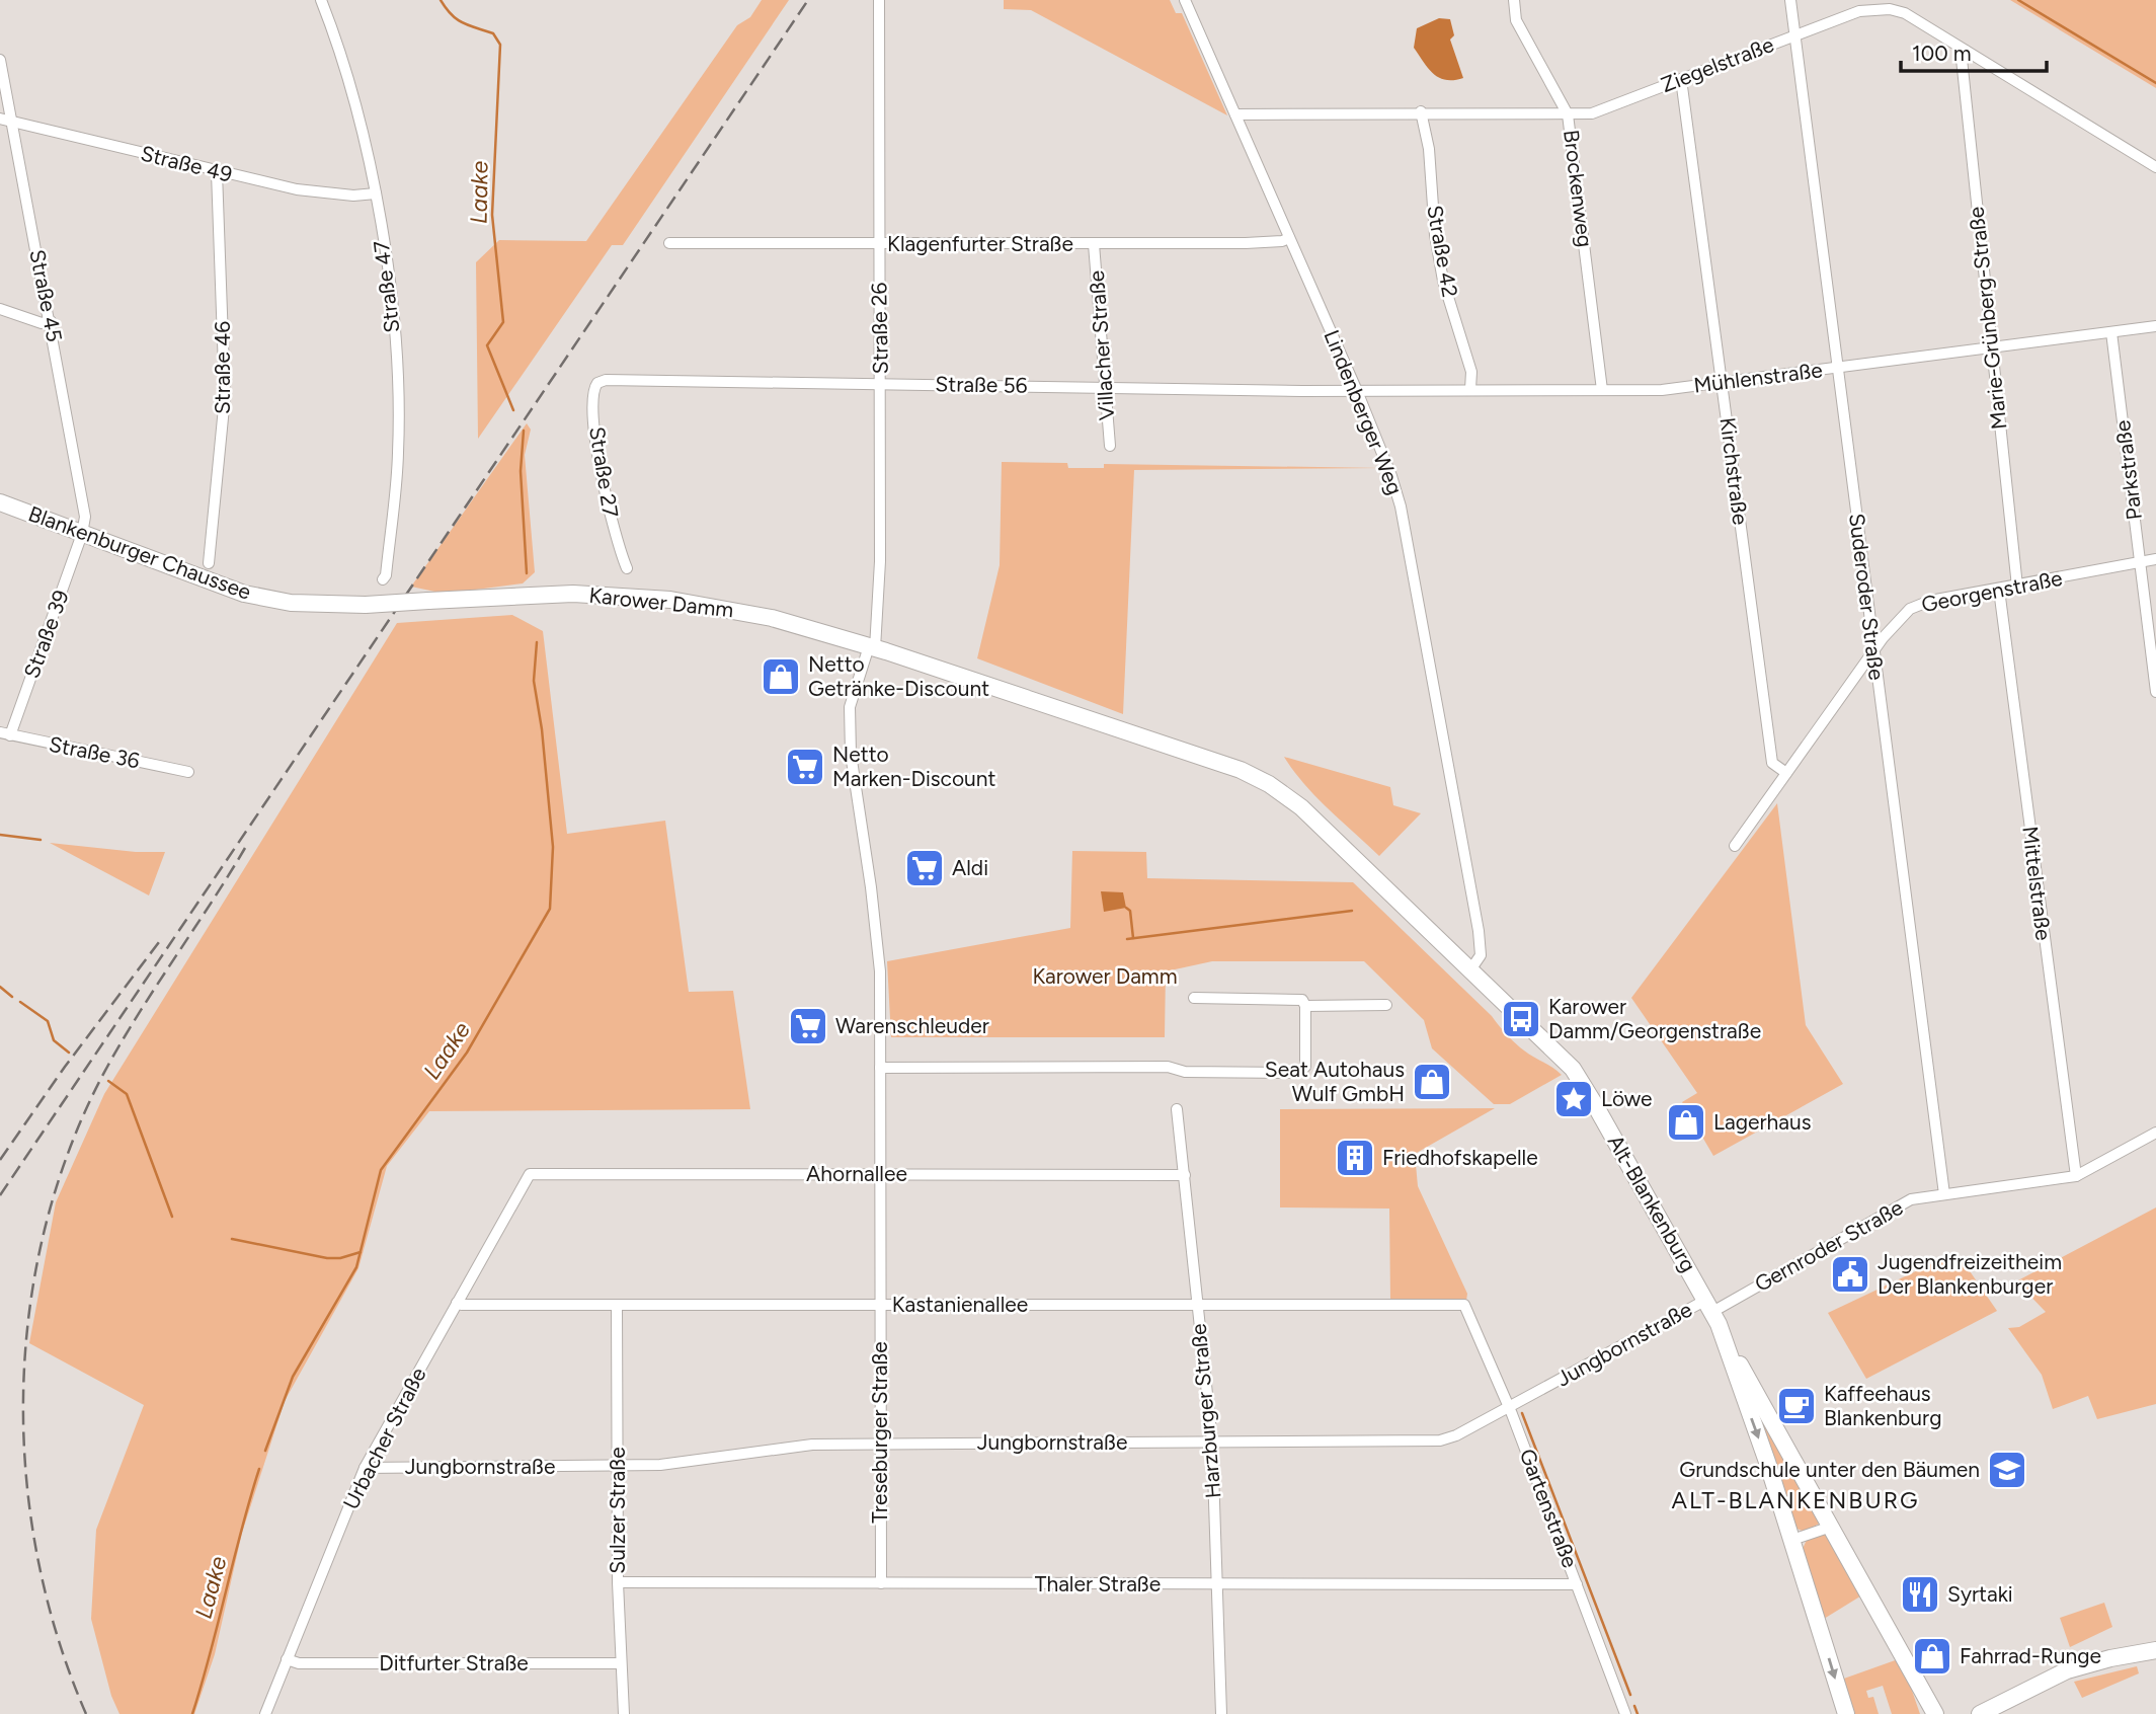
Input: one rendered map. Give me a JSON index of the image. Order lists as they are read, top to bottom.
{
  "streets": {
    "main road": ["Blankenburger Chaussee", "Karower Damm", "Alt-Blankenburg"],
    "street": [
      "Ziegelstraße",
      "Straße 49",
      "Brockenweg",
      "Klagenfurter Straße",
      "Straße 42",
      "Straße 47",
      "Straße 45",
      "Marie-Grünberg-Straße",
      "Straße 26",
      "Villacher Straße",
      "Straße 46",
      "Mühlenstraße",
      "Straße 56",
      "Lindenberger Weg",
      "Parkstraße",
      "Kirchstraße",
      "Straße 27",
      "Georgenstraße",
      "Suderoder Straße",
      "Straße 39",
      "Straße 36",
      "Mittelstraße",
      "Ahornallee",
      "Gernroder Straße",
      "Kastanienallee",
      "Jungbornstraße",
      "Harzburger Straße",
      "Treseburger Straße",
      "Urbacher Straße",
      "Gartenstraße",
      "Sulzer Straße",
      "Thaler Straße",
      "Ditfurter Straße"
    ]
  },
  "crossings": [
    ["Ziegelstraße", "Brockenweg"],
    ["Ziegelstraße", "Straße 42"],
    ["Ziegelstraße", "Marie-Grünberg-Straße"],
    ["Ziegelstraße", "Lindenberger Weg"],
    ["Ziegelstraße", "Kirchstraße"],
    ["Ziegelstraße", "Suderoder Straße"],
    ["Straße 49", "Straße 47"],
    ["Straße 49", "Straße 45"],
    ["Straße 49", "Straße 46"],
    ["Brockenweg", "Mühlenstraße"],
    ["Klagenfurter Straße", "Straße 26"],
    ["Klagenfurter Straße", "Villacher Straße"],
    ["Klagenfurter Straße", "Lindenberger Weg"],
    ["Straße 42", "Mühlenstraße"],
    ["Straße 45", "Blankenburger Chaussee"],
    ["Straße 45", "Straße 39"],
    ["Marie-Grünberg-Straße", "Mühlenstraße"],
    ["Marie-Grünberg-Straße", "Georgenstraße"],
    ["Straße 26", "Straße 56"],
    ["Straße 26", "Karower Damm"],
    ["Straße 26", "Treseburger Straße"],
    ["Villacher Straße", "Straße 56"],
    ["Mühlenstraße", "Straße 56"],
    ["Mühlenstraße", "Lindenberger Weg"],
    ["Mühlenstraße", "Parkstraße"],
    ["Mühlenstraße", "Kirchstraße"],
    ["Mühlenstraße", "Suderoder Straße"],
    ["Straße 56", "Lindenberger Weg"],
    ["Straße 56", "Straße 27"],
    ["Lindenberger Weg", "Karower Damm"],
    ["Parkstraße", "Georgenstraße"],
    ["Kirchstraße", "Georgenstraße"],
    ["Blankenburger Chaussee", "Karower Damm"],
    ["Blankenburger Chaussee", "Straße 39"],
    ["Georgenstraße", "Suderoder Straße"],
    ["Georgenstraße", "Mittelstraße"],
    ["Suderoder Straße", "Gernroder Straße"],
    ["Karower Damm", "Alt-Blankenburg"],
    ["Karower Damm", "Treseburger Straße"],
    ["Straße 39", "Straße 36"],
    ["Mittelstraße", "Gernroder Straße"],
    ["Ahornallee", "Harzburger Straße"],
    ["Ahornallee", "Treseburger Straße"],
    ["Ahornallee", "Urbacher Straße"],
    ["Alt-Blankenburg", "Gernroder Straße"],
    ["Alt-Blankenburg", "Jungbornstraße"],
    ["Gernroder Straße", "Jungbornstraße"],
    ["Kastanienallee", "Harzburger Straße"],
    ["Kastanienallee", "Treseburger Straße"],
    ["Kastanienallee", "Urbacher Straße"],
    ["Kastanienallee", "Gartenstraße"],
    ["Kastanienallee", "Sulzer Straße"],
    ["Jungbornstraße", "Harzburger Straße"],
    ["Jungbornstraße", "Treseburger Straße"],
    ["Jungbornstraße", "Urbacher Straße"],
    ["Jungbornstraße", "Gartenstraße"],
    ["Jungbornstraße", "Sulzer Straße"],
    ["Harzburger Straße", "Thaler Straße"],
    ["Treseburger Straße", "Thaler Straße"],
    ["Urbacher Straße", "Ditfurter Straße"],
    ["Gartenstraße", "Thaler Straße"],
    ["Sulzer Straße", "Thaler Straße"],
    ["Sulzer Straße", "Ditfurter Straße"]
  ],
  "districts": ["ALT-BLANKENBURG"],
  "water": ["Laake"],
  "parks": ["Karower Damm"],
  "places": {
    "shop": [
      "Netto Getränke-Discount",
      "Seat Autohaus Wulf GmbH",
      "Lagerhaus",
      "Fahrrad-Runge"
    ],
    "supermarket": ["Netto Marken-Discount", "Aldi", "Warenschleuder"],
    "bus stop": ["Karower Damm/Georgenstraße"],
    "place": ["Löwe"],
    "building": ["Friedhofskapelle"],
    "public building": ["Jugendfreizeitheim Der Blankenburger"],
    "cafe": ["Kaffeehaus Blankenburg"],
    "school or university": ["Grundschule unter den Bäumen"],
    "restaurant": ["Syrtaki"]
  },
  "scale_bar": "100 m"
}
